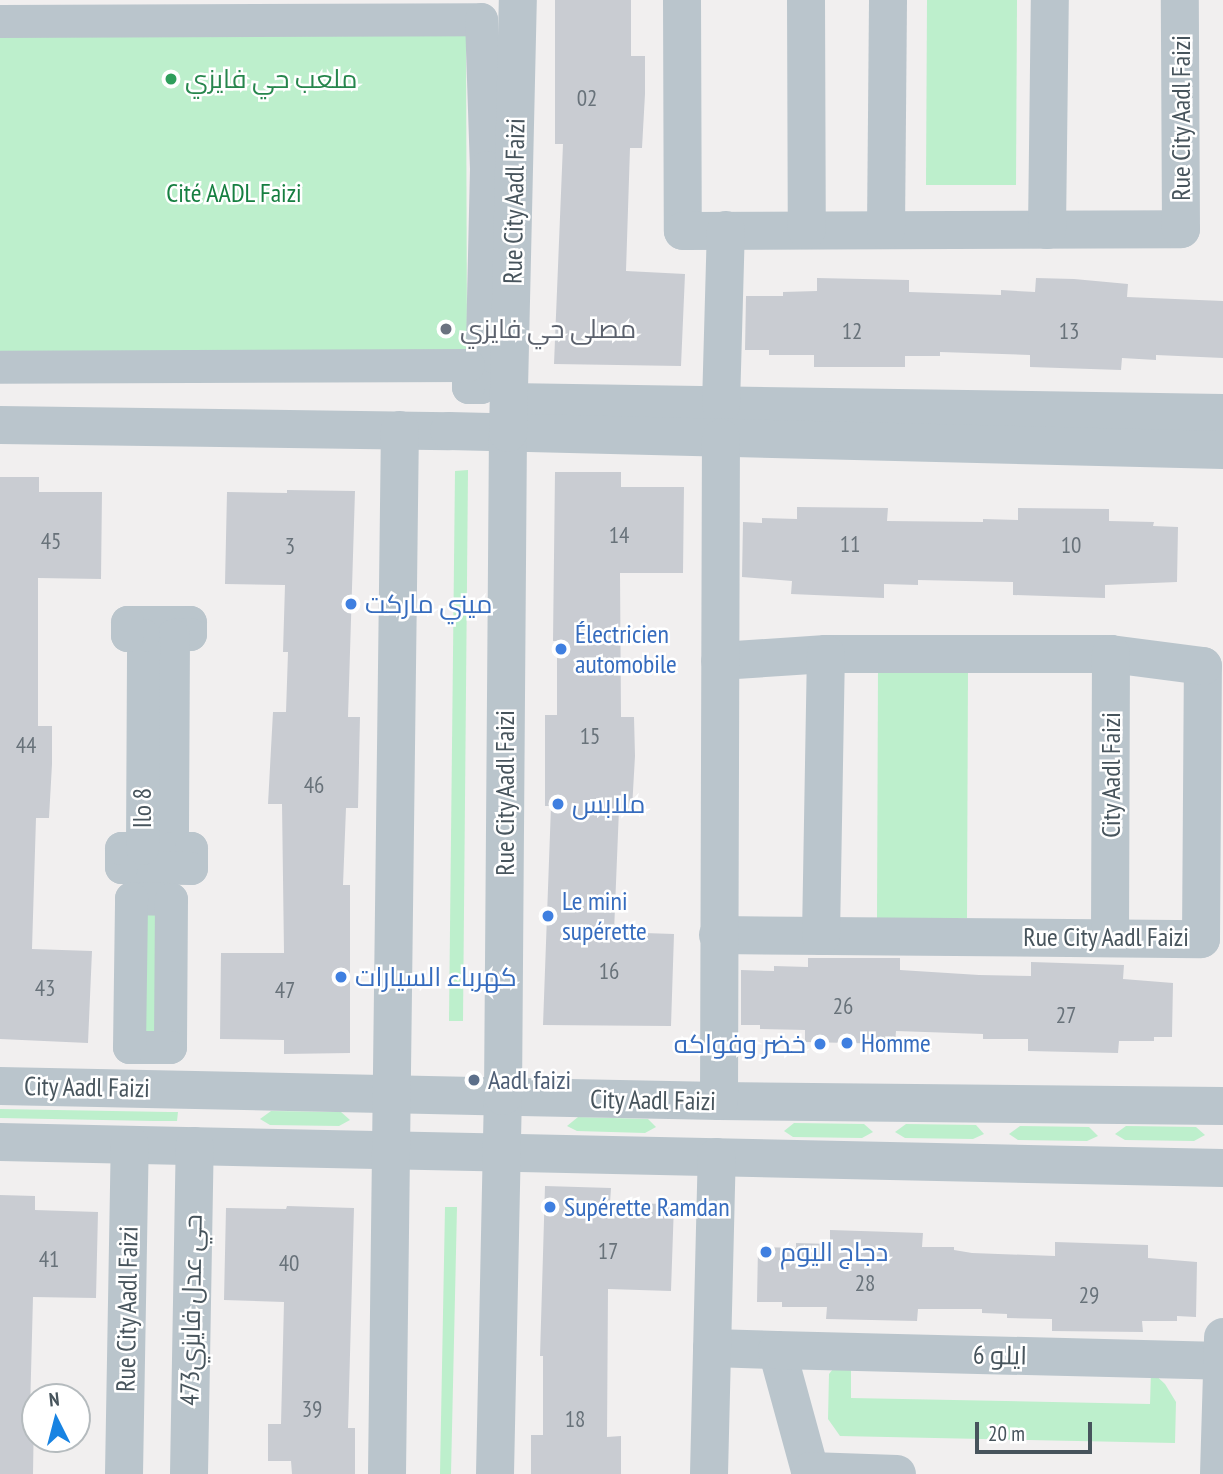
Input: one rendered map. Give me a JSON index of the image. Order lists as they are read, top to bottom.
{
  "streets": {
    "street": [
      "Rue City Aadl Faizi",
      "City Aadl Faizi",
      "Ilo 8",
      "473حي عدل فايزي",
      "ايلو 6"
    ]
  },
  "crossings": [
    ["Rue City Aadl Faizi", "City Aadl Faizi"]
  ],
  "parks": ["Cité AADL Faizi"],
  "places": [
    "ملعب حي فايزي",
    "مصلى حي فايزي",
    "ميني ماركت",
    "Électricien automobile",
    "ملابس",
    "Le mini supérette",
    "كهرباء السيارات",
    "Homme",
    "خضر وفواكه",
    "Aadl faizi",
    "Supérette Ramdan",
    "دجاج اليوم"
  ],
  "house_numbers": [
    "02",
    "12",
    "13",
    "14",
    "45",
    "11",
    "10",
    "3",
    "15",
    "44",
    "46",
    "16",
    "43",
    "47",
    "26",
    "27",
    "17",
    "41",
    "40",
    "28",
    "29",
    "39",
    "18"
  ],
  "scale_bar": "20 m",
  "north": "top"
}
